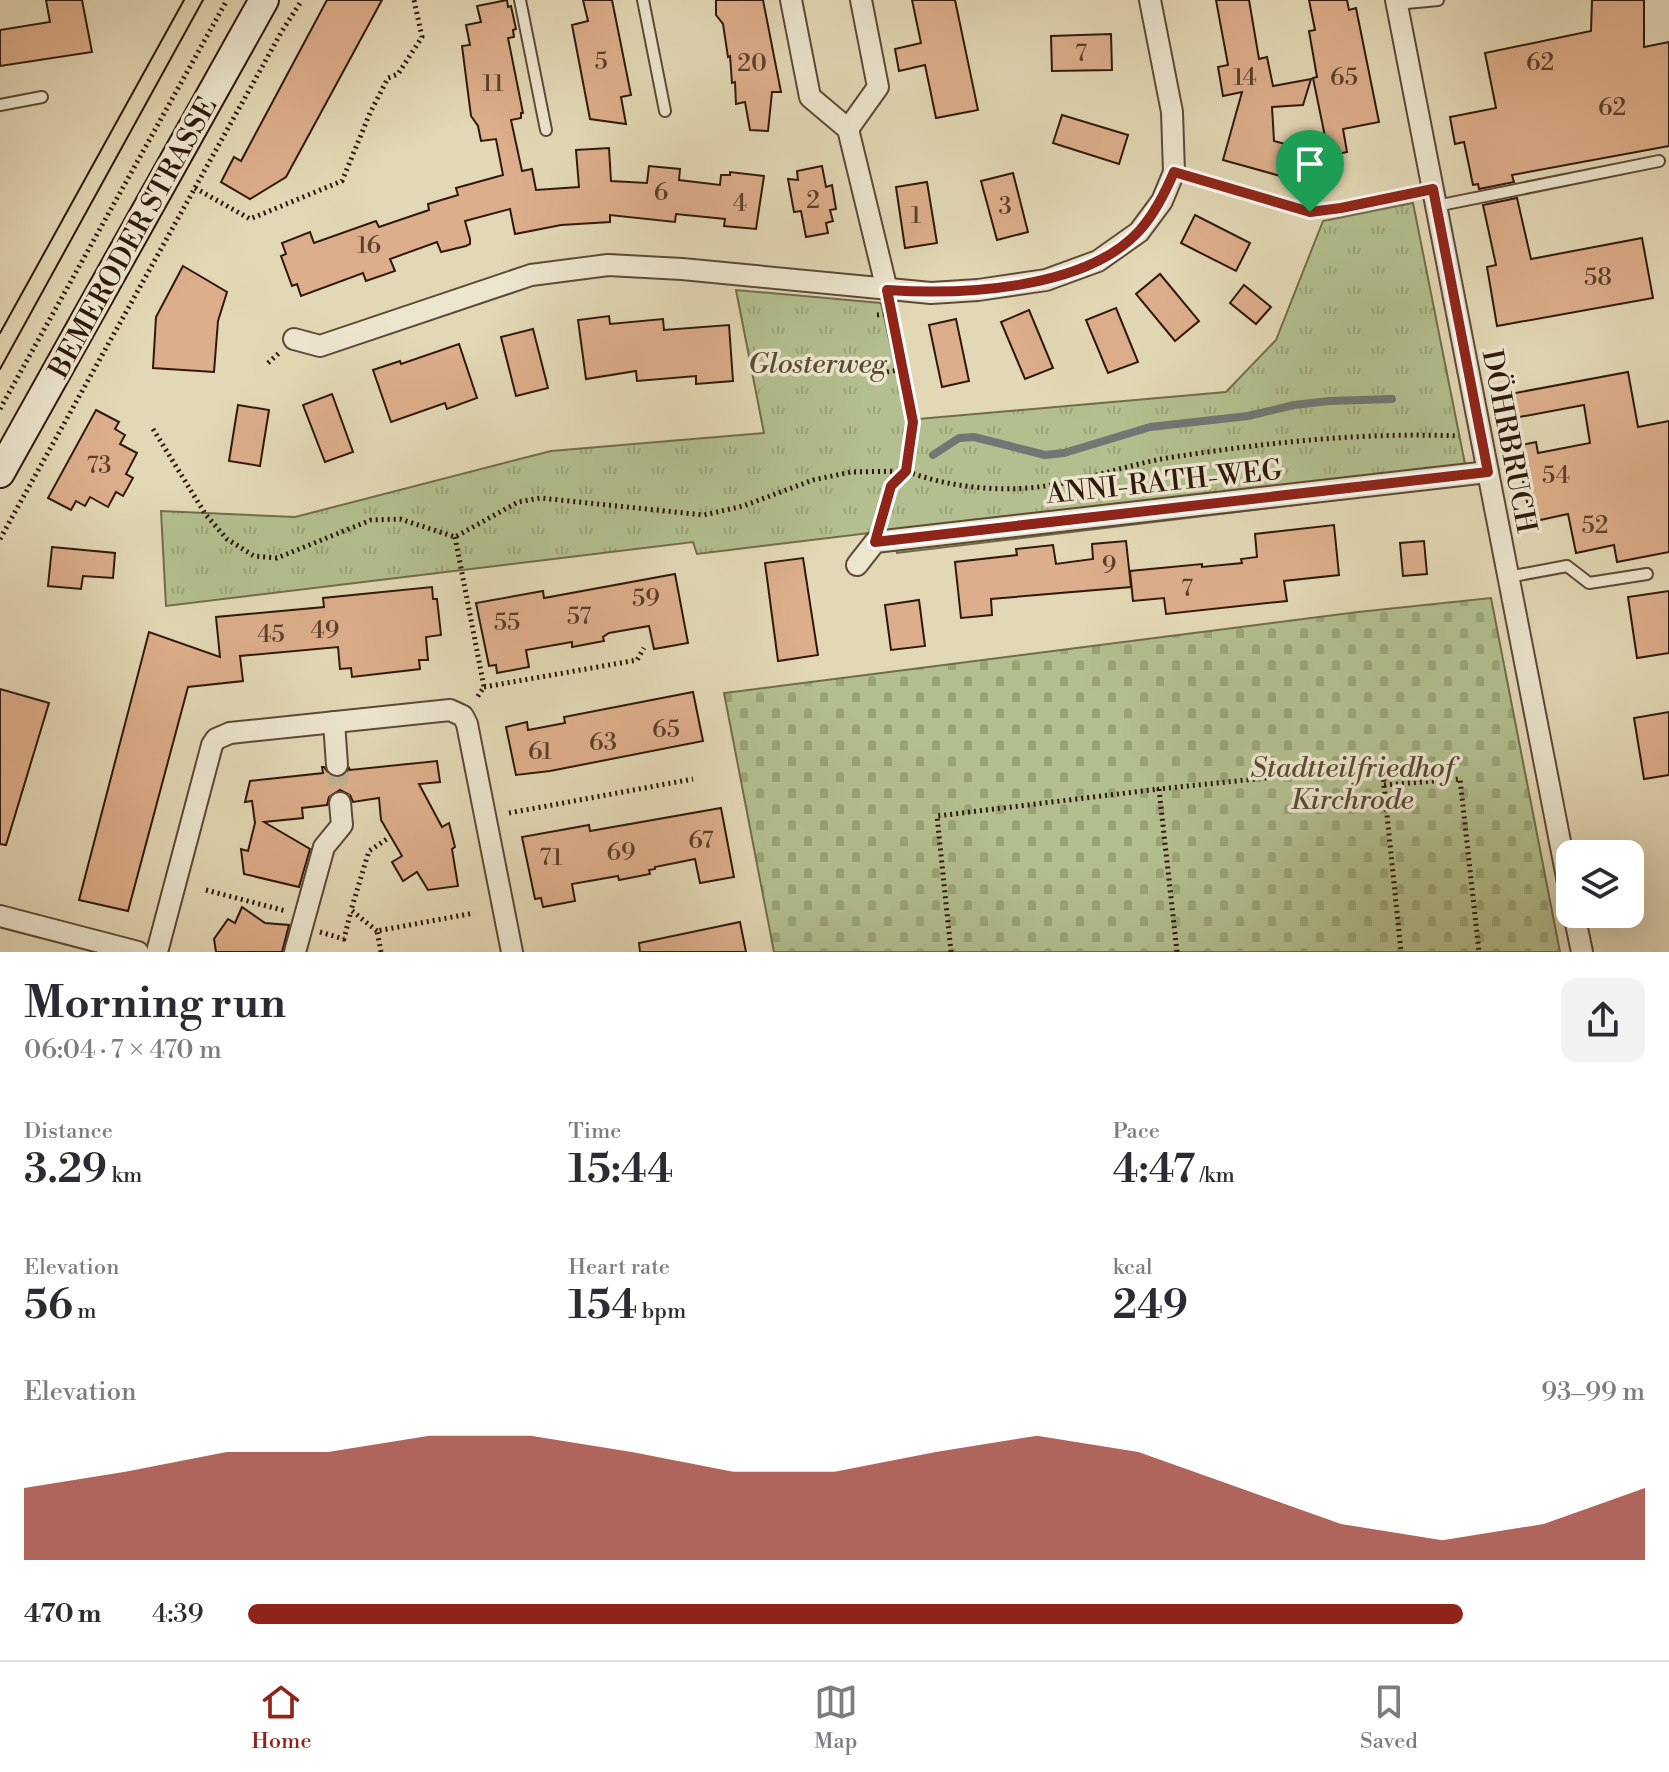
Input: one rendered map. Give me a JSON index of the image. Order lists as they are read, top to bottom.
{
  "streets": {
    "main road": ["BEMERODER STRASSE"],
    "street": ["DÖHRBRUCH", "ANNI-RATH-WEG"]
  },
  "crossings": [
    ["DÖHRBRUCH", "ANNI-RATH-WEG"]
  ],
  "parks": ["Glosterweg", "Stadtteilfriedhof Kirchrode"],
  "house_numbers": [
    "7",
    "5",
    "62",
    "20",
    "14",
    "65",
    "11",
    "62",
    "6",
    "2",
    "4",
    "3",
    "1",
    "16",
    "58",
    "73",
    "54",
    "52",
    "9",
    "7",
    "59",
    "57",
    "55",
    "49",
    "45",
    "65",
    "63",
    "61",
    "67",
    "69",
    "71"
  ],
  "page": {
    "heading": ["Morning run", "06:04 · 7 × 470 m"],
    "stats": [
      ["Distance", "3.29 km"],
      ["Time", "15:44"],
      ["Pace", "4:47 /km"],
      ["Elevation", "56 m"],
      ["Heart rate", "154 bpm"],
      ["kcal", "249"]
    ],
    "chart": ["Elevation", "93–99 m"],
    "list": [
      {
        "name": "470 m",
        "note": "4:39"
      }
    ],
    "tabs": ["Home", "Map", "Saved"]
  }
}
